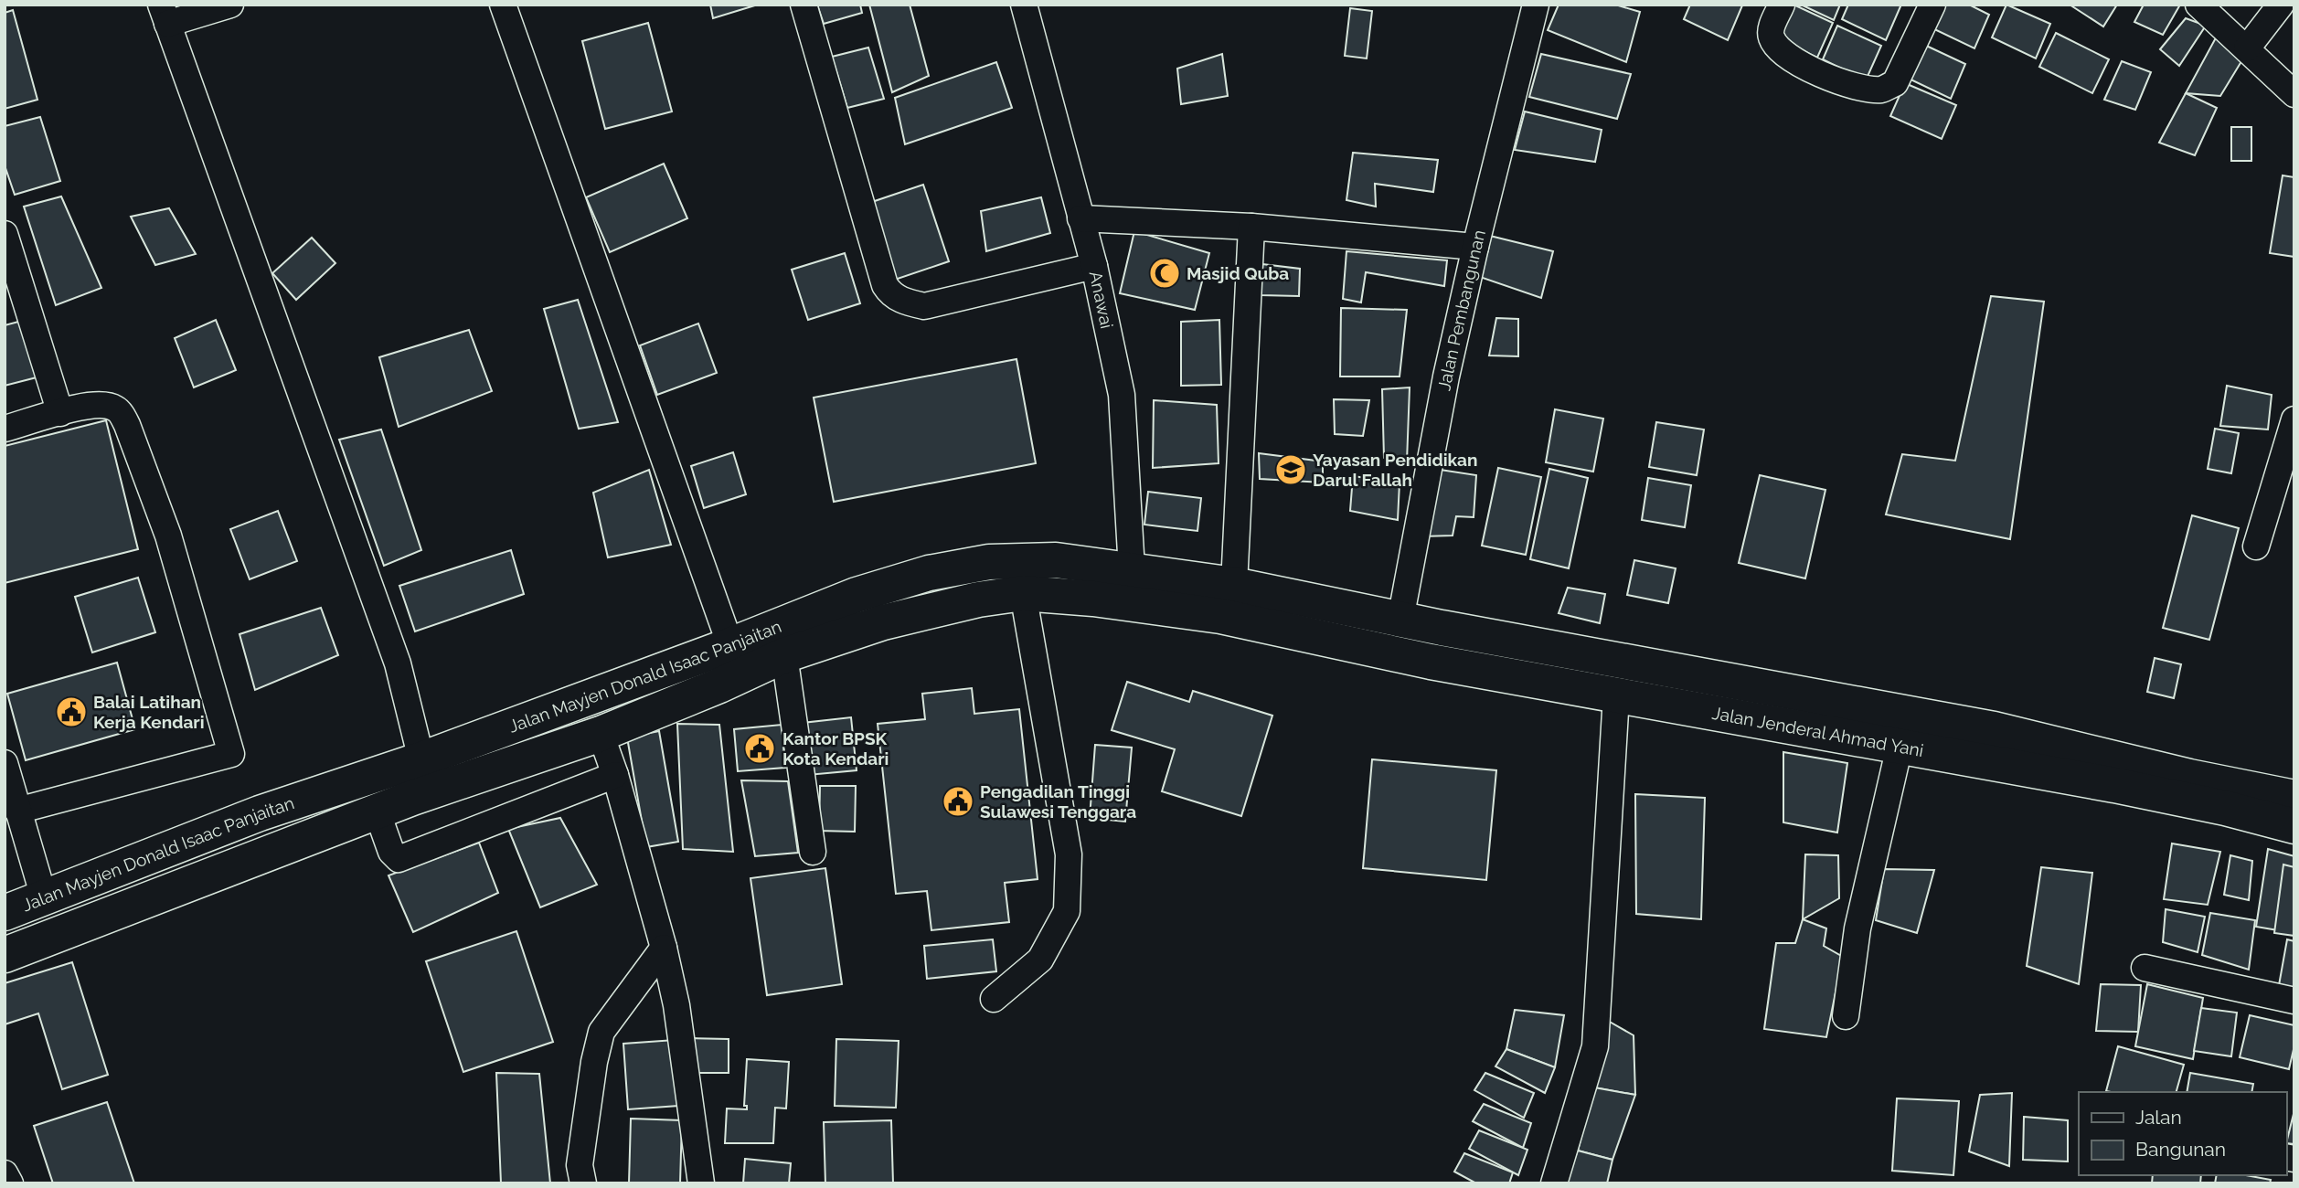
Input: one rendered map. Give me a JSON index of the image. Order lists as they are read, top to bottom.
{
  "streets": {
    "highway": ["Jalan Mayjen Donald Isaac Panjaitan", "Jalan Jenderal Ahmad Yani"],
    "street": ["Anawai", "Jalan Pembangunan"]
  },
  "crossings": [
    ["Anawai", "Jalan Mayjen Donald Isaac Panjaitan"],
    ["Jalan Pembangunan", "Jalan Jenderal Ahmad Yani"],
    ["Jalan Mayjen Donald Isaac Panjaitan", "Jalan Jenderal Ahmad Yani"]
  ],
  "places": {
    "mosque": ["Masjid Quba"],
    "school or university": ["Yayasan Pendidikan Darul Fallah"],
    "public building": ["Balai Latihan Kerja Kendari", "Kantor BPSK Kota Kendari", "Pengadilan Tinggi Sulawesi Tenggara"]
  },
  "legend": ["Jalan", "Bangunan"]
}
